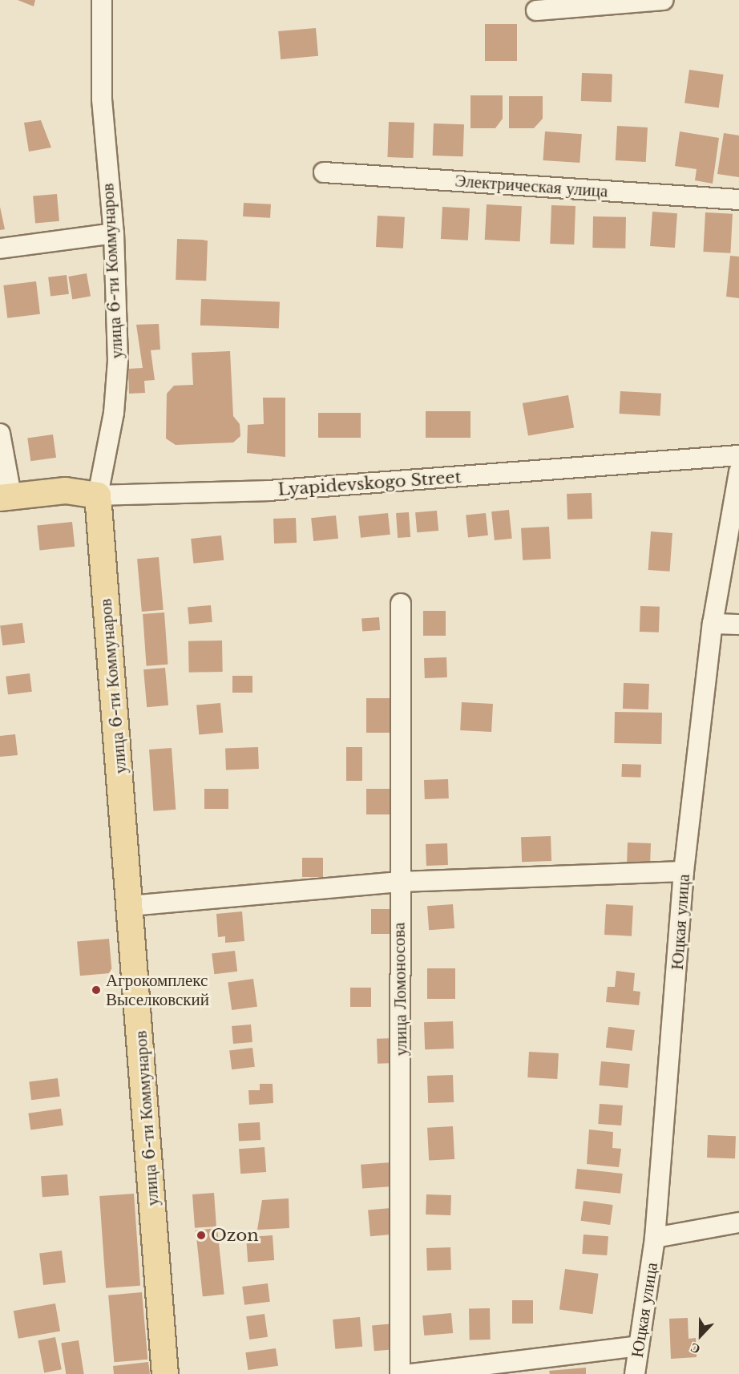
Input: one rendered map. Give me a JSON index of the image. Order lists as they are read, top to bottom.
{
  "streets": {
    "main road": ["улица 6-ти Коммунаров", "Lyapidevskogo Street"],
    "street": ["Электрическая улица", "Юцкая улица", "улица Ломоносова"]
  },
  "crossings": [
    ["улица 6-ти Коммунаров", "Lyapidevskogo Street"]
  ],
  "places": ["Агрокомплекс Выселковский", "Ozon"],
  "north": "bottom"
}
